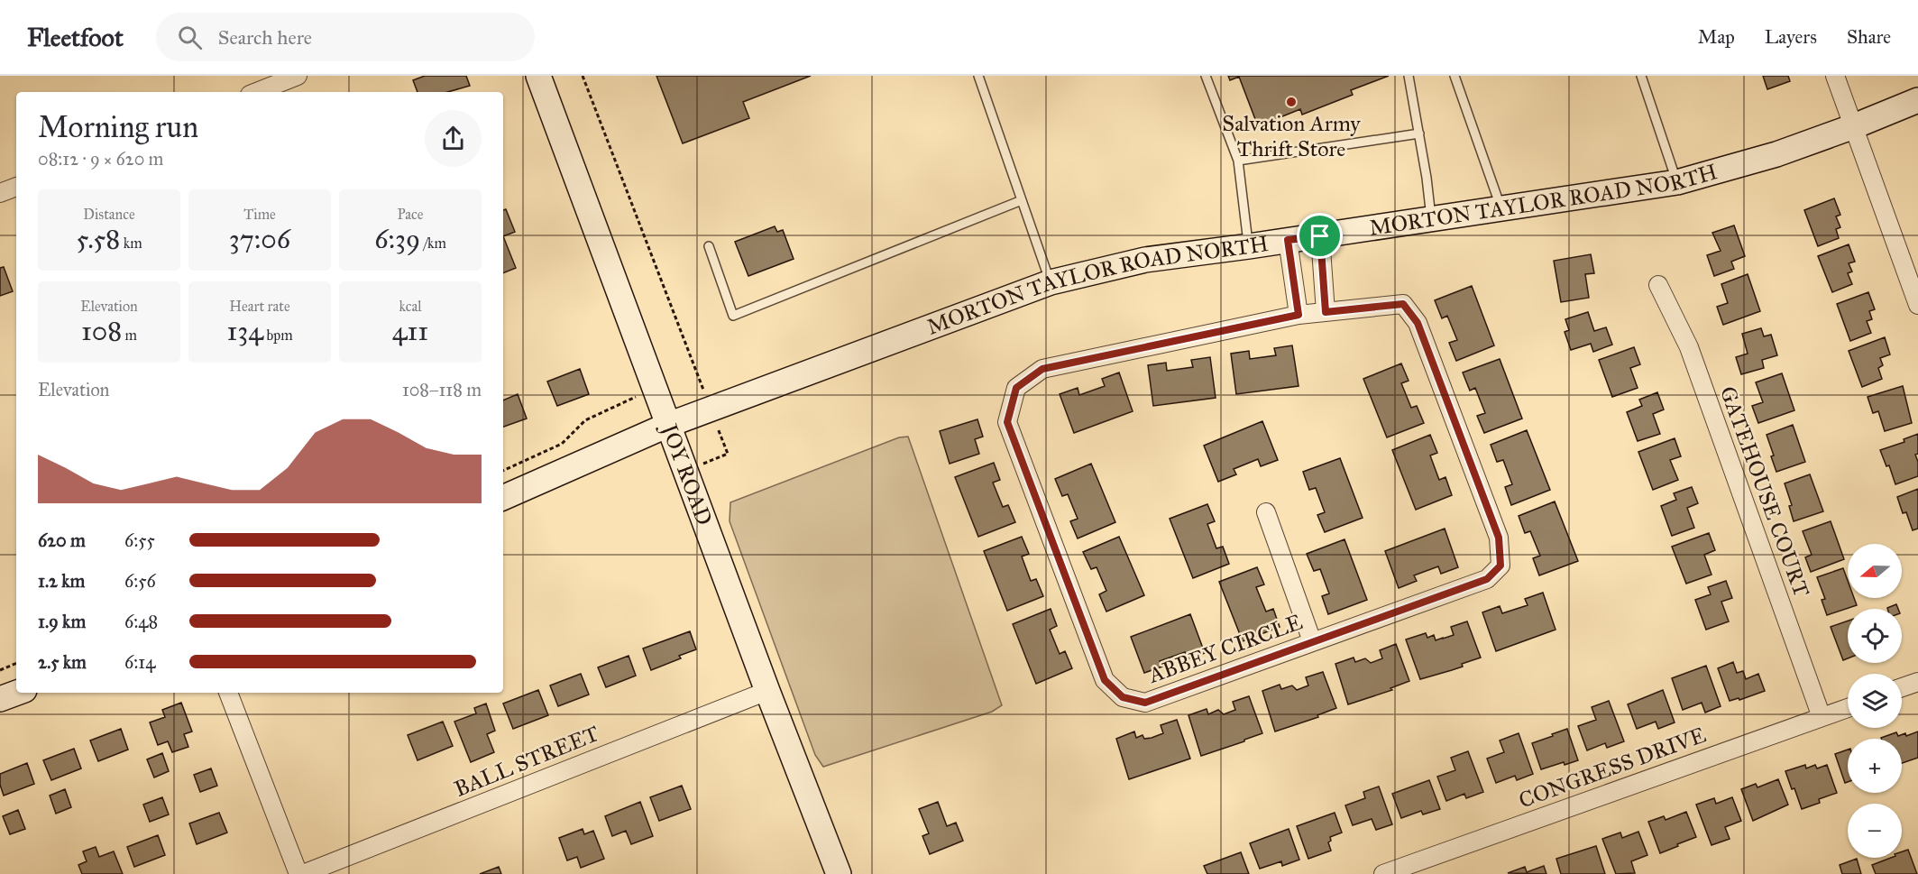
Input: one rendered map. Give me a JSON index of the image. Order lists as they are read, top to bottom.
{
  "streets": {
    "street": [
      "MORTON TAYLOR ROAD NORTH",
      "JOY ROAD",
      "GATEHOUSE COURT",
      "ABBEY CIRCLE",
      "BALL STREET",
      "CONGRESS DRIVE"
    ]
  },
  "crossings": [
    ["MORTON TAYLOR ROAD NORTH", "JOY ROAD"],
    ["JOY ROAD", "BALL STREET"],
    ["GATEHOUSE COURT", "CONGRESS DRIVE"]
  ],
  "places": ["Salvation Army Thrift Store"],
  "north": "left",
  "page": {
    "header": "Fleetfoot",
    "search": "Search here",
    "nav": ["Map", "Layers", "Share"],
    "heading": ["Morning run", "08:12 · 9 × 620 m"],
    "stats": [
      ["Distance", "5.58 km"],
      ["Time", "37:06"],
      ["Pace", "6:39 /km"],
      ["Elevation", "108 m"],
      ["Heart rate", "134 bpm"],
      ["kcal", "411"]
    ],
    "chart": ["Elevation", "108–118 m"],
    "list": [
      {
        "name": "620 m",
        "note": "6:55"
      },
      {
        "name": "1.2 km",
        "note": "6:56"
      },
      {
        "name": "1.9 km",
        "note": "6:48"
      },
      {
        "name": "2.5 km",
        "note": "6:14"
      }
    ],
    "map_buttons": ["+", "−"]
  }
}
